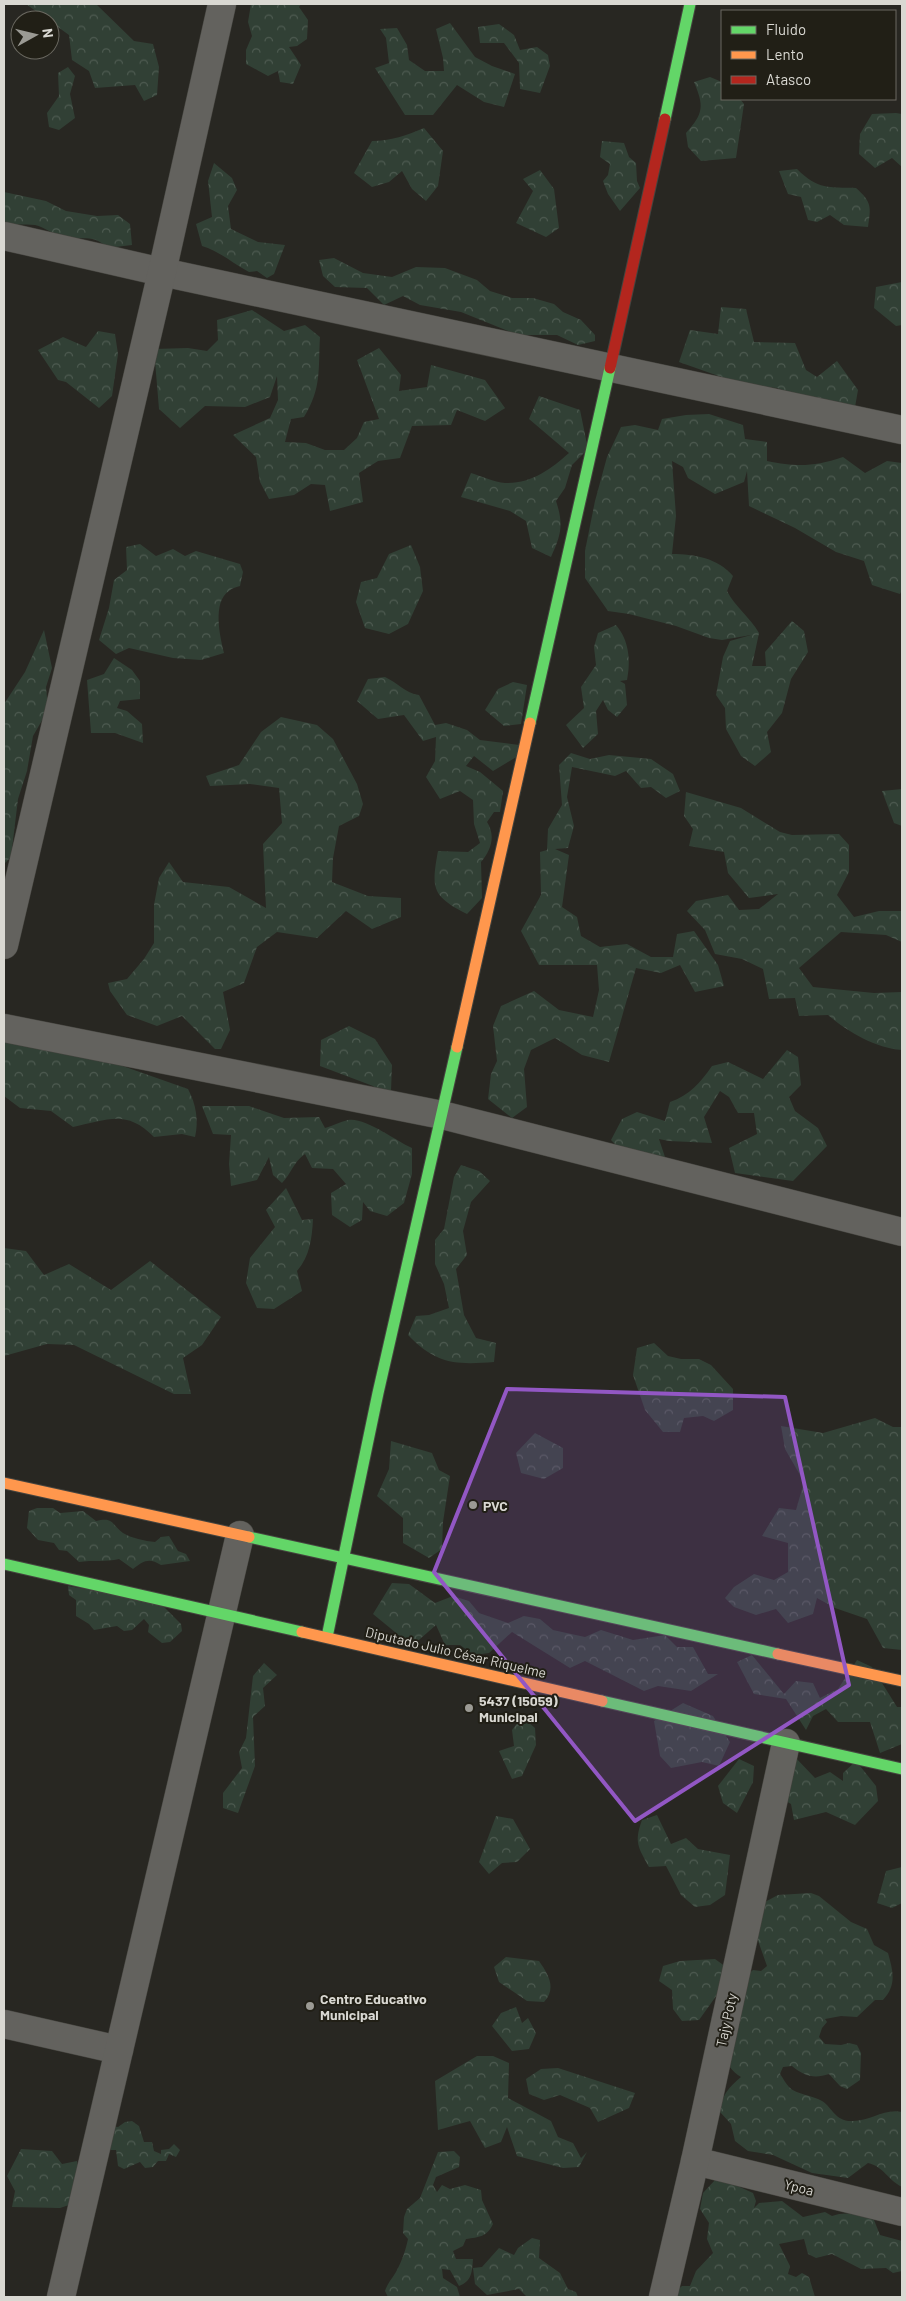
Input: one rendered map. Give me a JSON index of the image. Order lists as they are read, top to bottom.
{
  "streets": {
    "street": ["Diputado Julio César Riquelme", "Tajy Poty", "Ypoa"]
  },
  "crossings": [
    ["Diputado Julio César Riquelme", "Tajy Poty"],
    ["Tajy Poty", "Ypoa"]
  ],
  "places": ["PVC", "5437 (15059) Municipal", "Centro Educativo Municipal"],
  "legend": ["Fluido", "Lento", "Atasco"],
  "north": "right"
}
